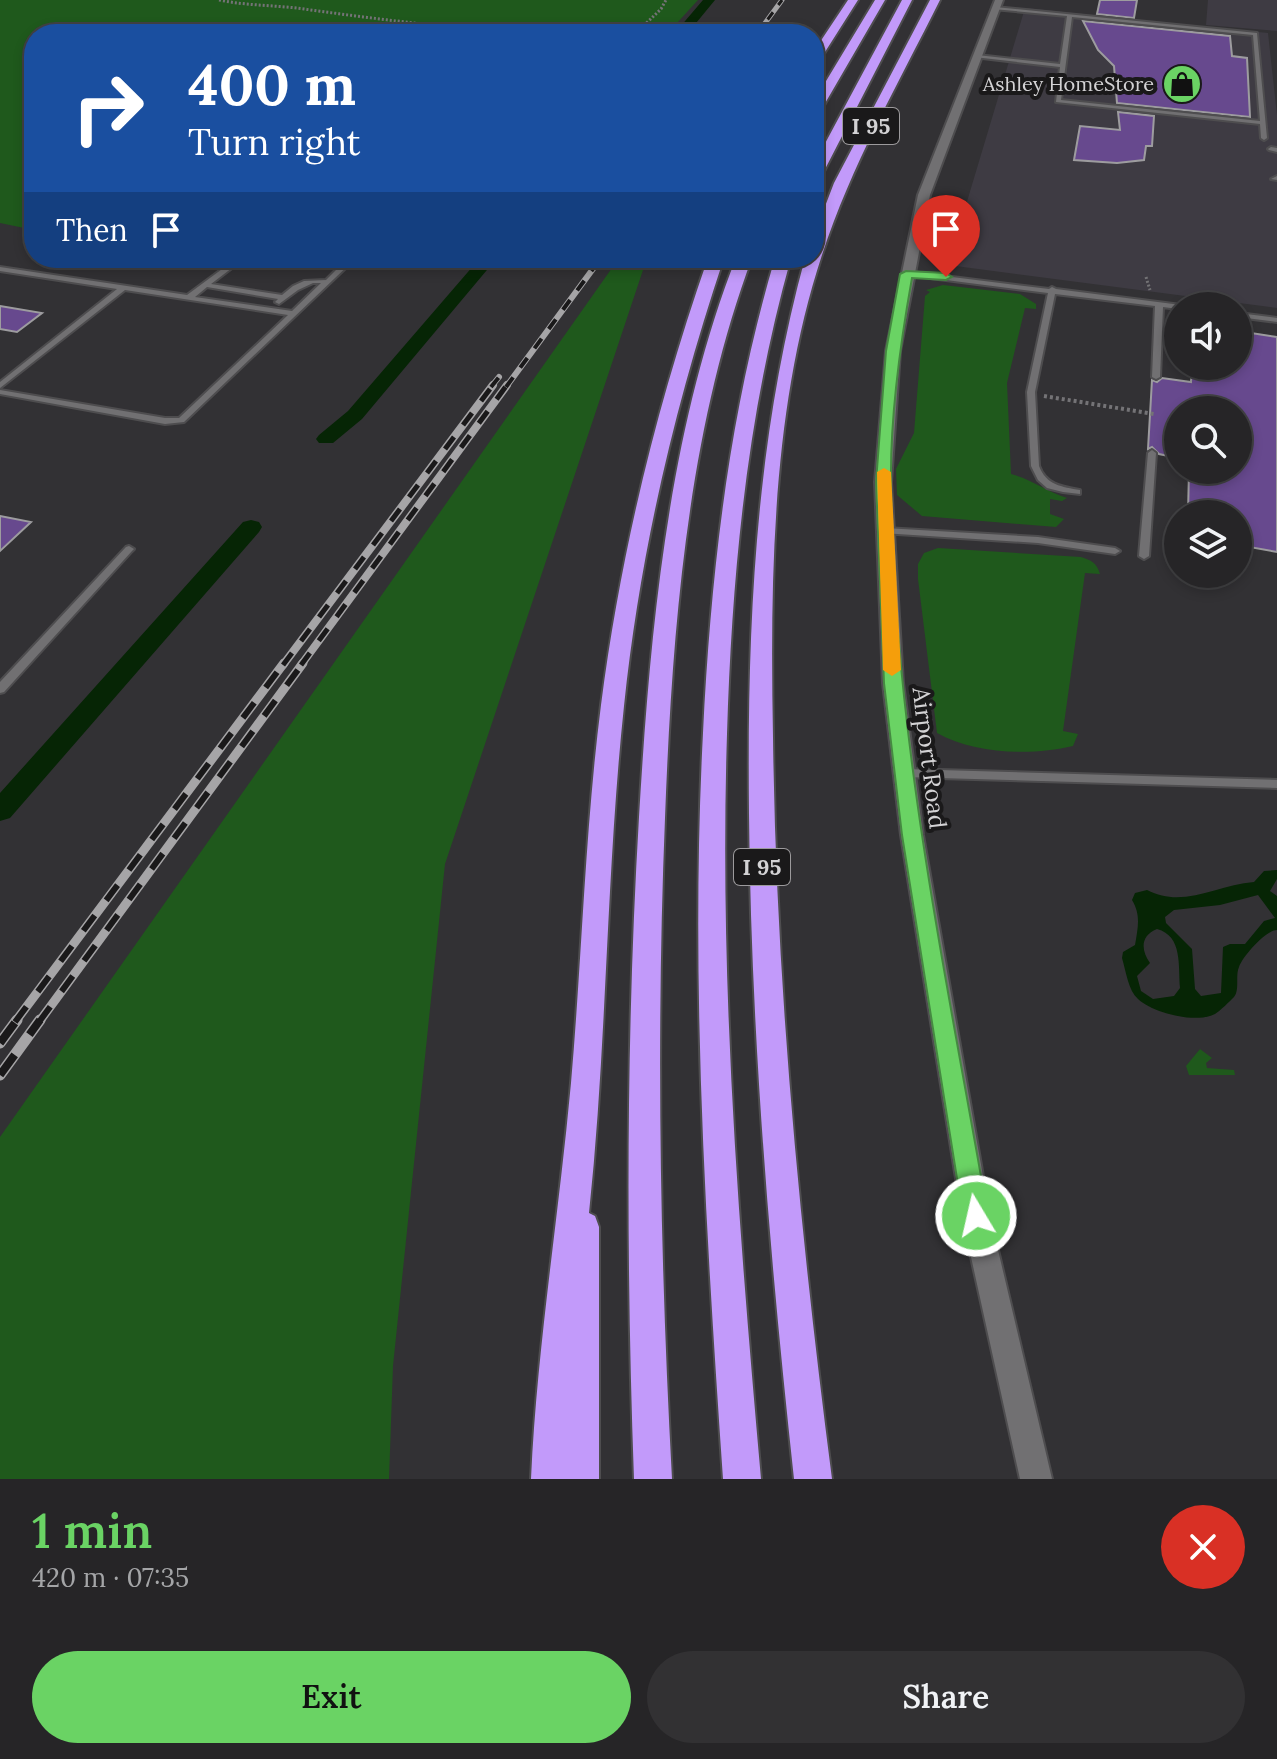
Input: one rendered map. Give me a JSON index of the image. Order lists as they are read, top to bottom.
{
  "streets": {
    "highway": ["I 95"],
    "street": ["Airport Road"]
  },
  "places": {
    "shop": ["Ashley HomeStore"]
  },
  "page": {
    "turn": ["400 m", "Turn right"],
    "then": "Then",
    "heading": ["1 min", "420 m · 07:35"],
    "buttons": ["Exit", "Share"]
  }
}
